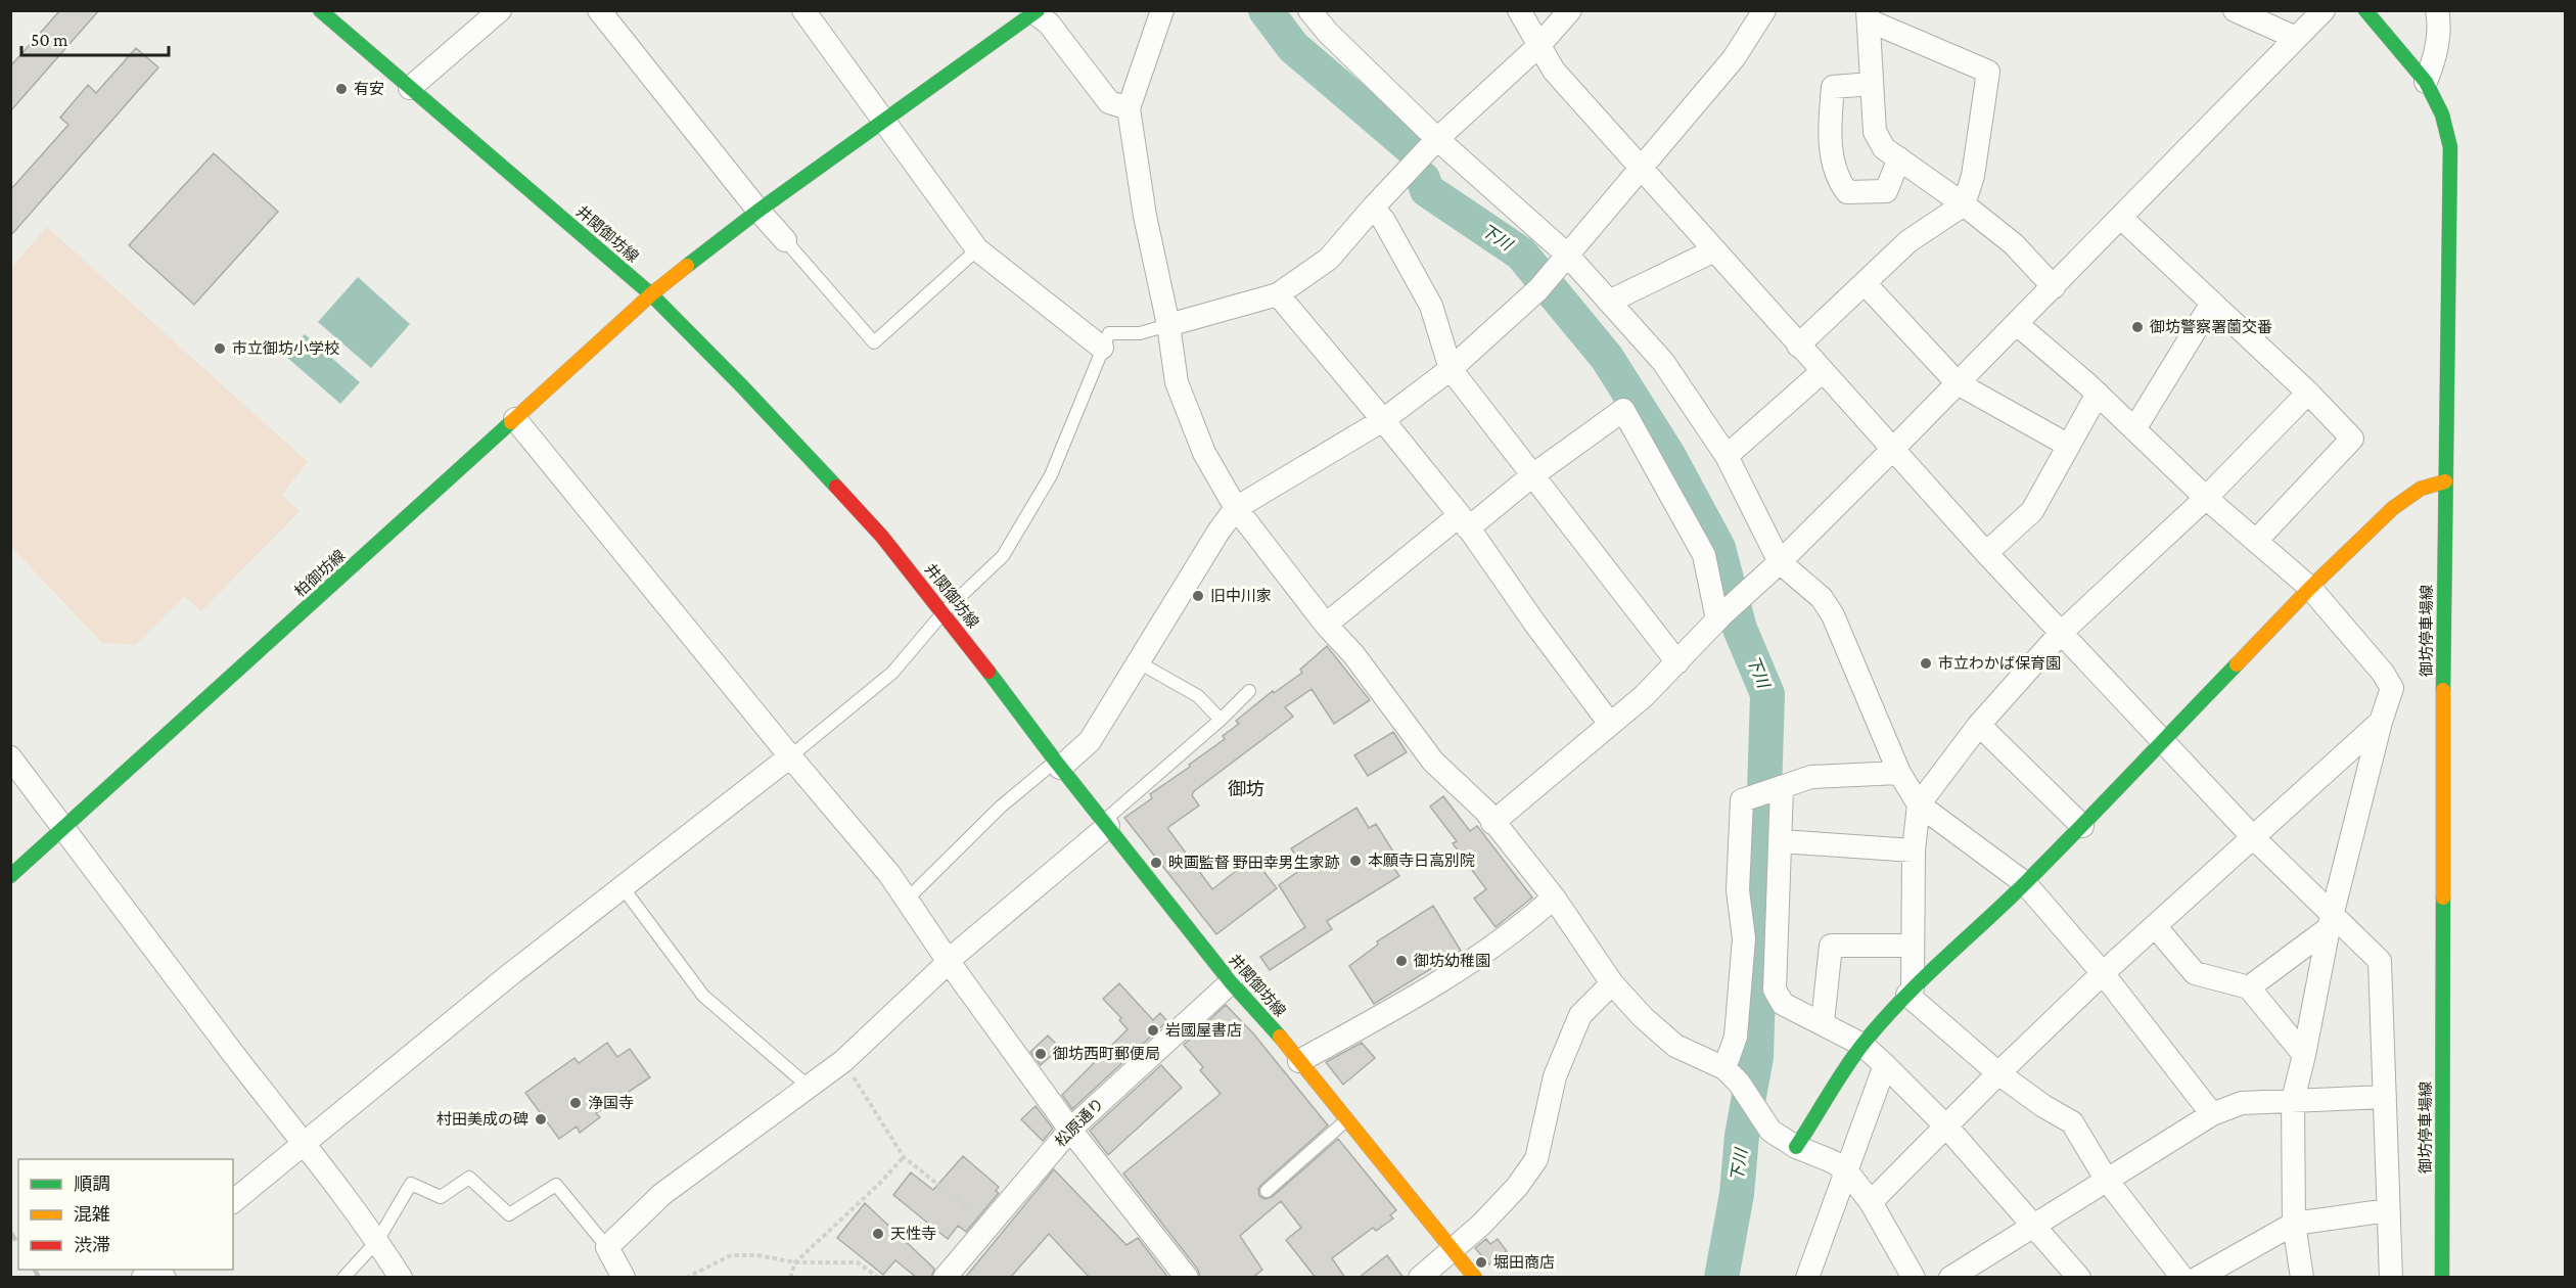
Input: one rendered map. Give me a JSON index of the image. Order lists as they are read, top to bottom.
{
  "streets": {
    "main road": ["井関御坊線", "柏御坊線", "御坊停車場線"],
    "street": ["松原通り"]
  },
  "crossings": [
    ["井関御坊線", "柏御坊線"],
    ["井関御坊線", "松原通り"]
  ],
  "districts": ["御坊"],
  "water": ["下川"],
  "places": [
    "有安",
    "御坊警察署薗交番",
    "市立御坊小学校",
    "旧中川家",
    "市立わかば保育園",
    "本願寺日高別院",
    "映画監督 野田幸男生家跡",
    "御坊幼稚園",
    "岩國屋書店",
    "御坊西町郵便局",
    "浄国寺",
    "村田美成の碑",
    "天性寺",
    "堀田商店"
  ],
  "legend": ["順調", "混雑", "渋滞"],
  "scale_bar": "50 m"
}
